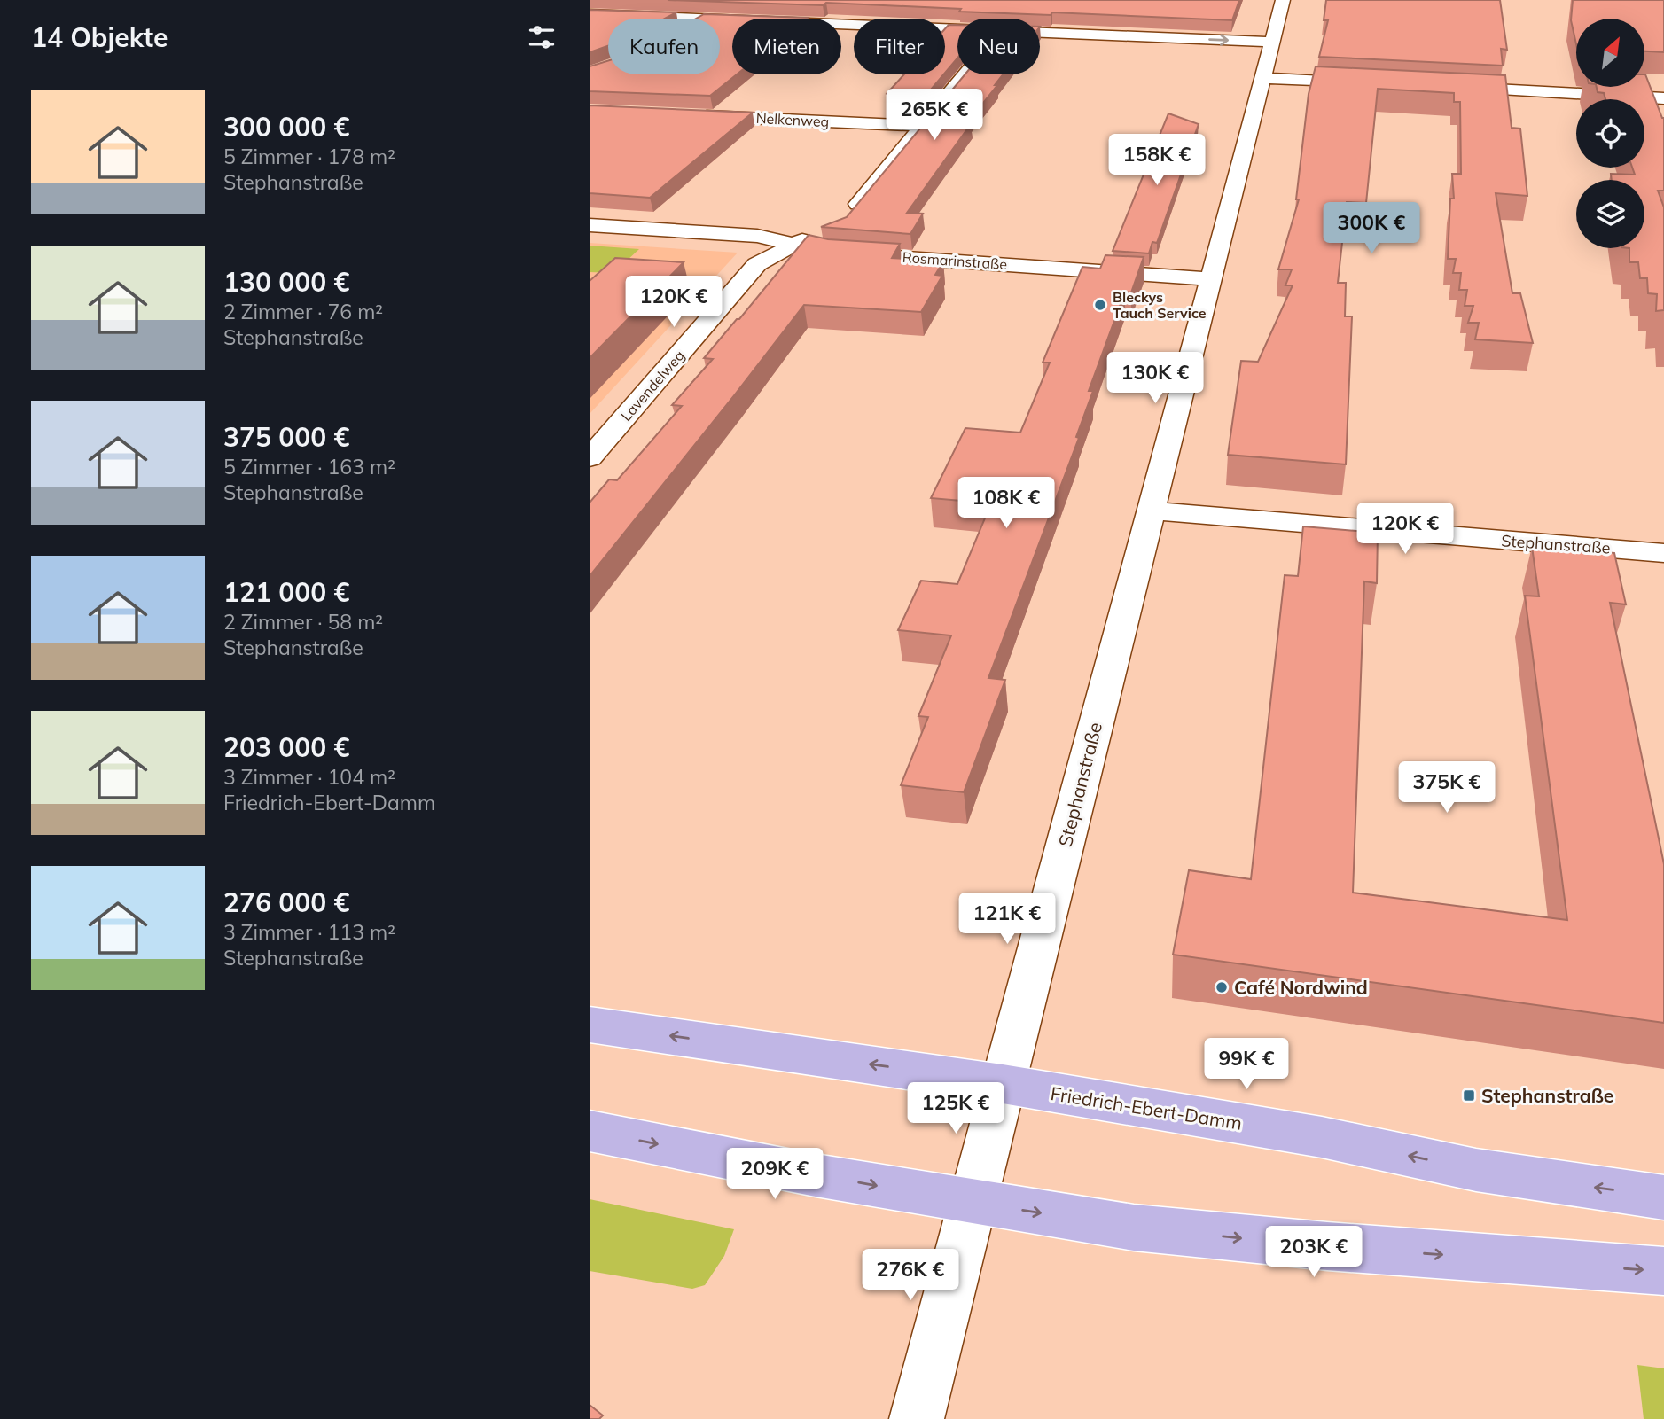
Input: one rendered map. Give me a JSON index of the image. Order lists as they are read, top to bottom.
{
  "streets": {
    "main road": ["Friedrich-Ebert-Damm"],
    "street": [
      "Nelkenweg",
      "Rosmarinstraße",
      "Lavendelweg",
      "Stephanstraße"
    ]
  },
  "crossings": [
    ["Rosmarinstraße", "Lavendelweg"],
    ["Rosmarinstraße", "Stephanstraße"],
    ["Stephanstraße", "Friedrich-Ebert-Damm"]
  ],
  "places": {
    "other": ["Bleckys Tauch Service", "Café Nordwind"],
    "transit": ["Stephanstraße"]
  },
  "north": "top right",
  "page": {
    "heading": "14 Objekte",
    "chip": [
      "Kaufen",
      "Mieten",
      "Filter",
      "Neu"
    ],
    "list": [
      {
        "name": "300 000 €",
        "note": "5 Zimmer · 178 m² · Stephanstraße"
      },
      {
        "name": "130 000 €",
        "note": "2 Zimmer · 76 m² · Stephanstraße"
      },
      {
        "name": "375 000 €",
        "note": "5 Zimmer · 163 m² · Stephanstraße"
      },
      {
        "name": "121 000 €",
        "note": "2 Zimmer · 58 m² · Stephanstraße"
      },
      {
        "name": "203 000 €",
        "note": "3 Zimmer · 104 m² · Friedrich-Ebert-Damm"
      },
      {
        "name": "276 000 €",
        "note": "3 Zimmer · 113 m² · Stephanstraße"
      }
    ],
    "price": [
      "265K €",
      "158K €",
      "300K €",
      "120K €",
      "130K €",
      "108K €",
      "120K €",
      "375K €",
      "121K €",
      "99K €",
      "125K €",
      "209K €",
      "203K €",
      "276K €"
    ]
  }
}
